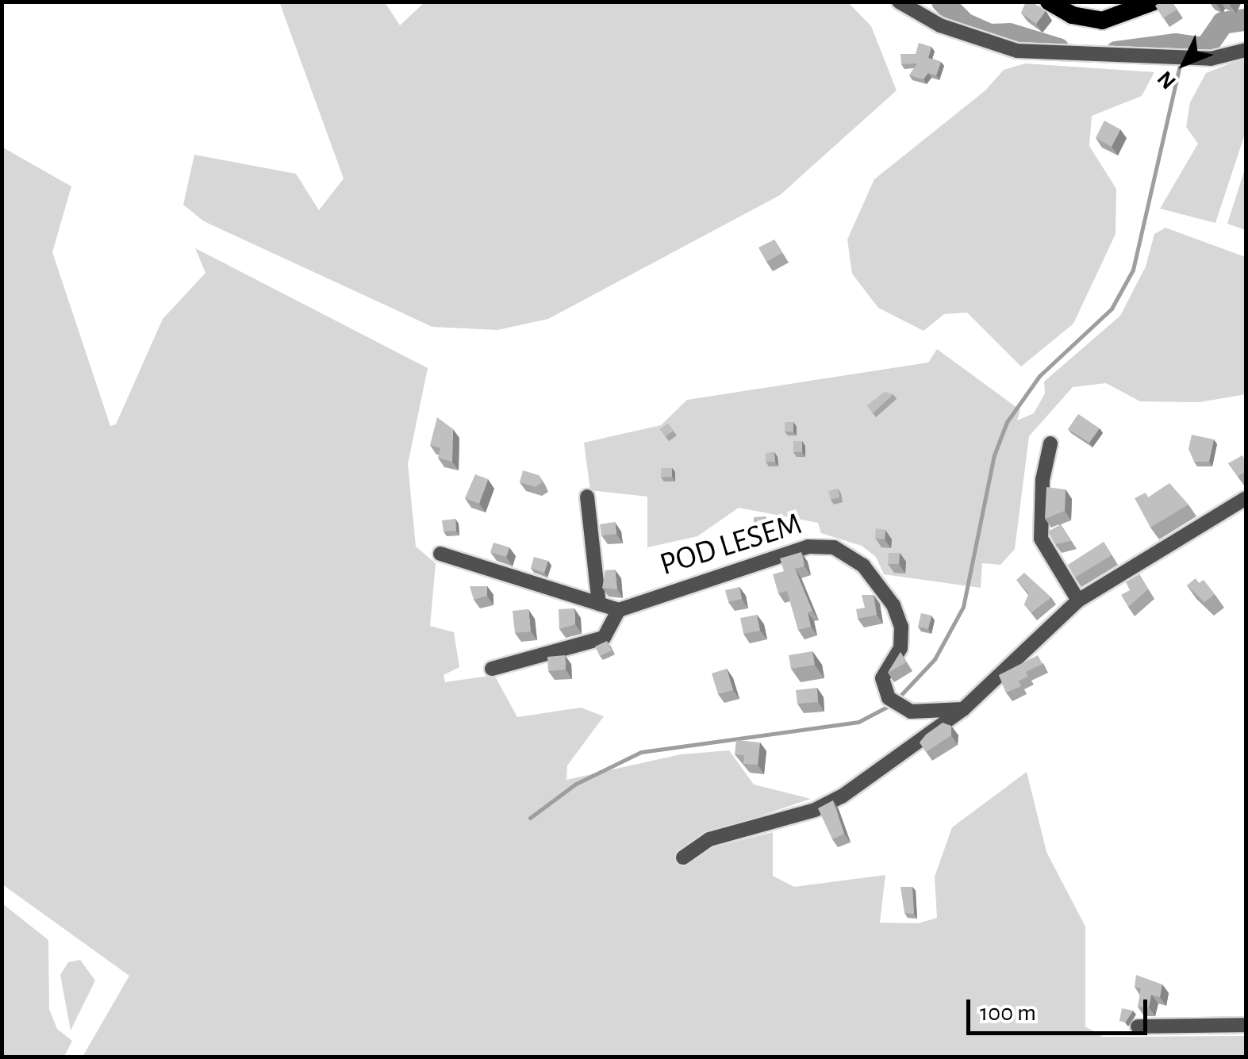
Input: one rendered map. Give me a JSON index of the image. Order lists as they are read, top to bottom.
{
  "streets": {
    "street": ["POD LESEM"]
  },
  "scale_bar": "100 m",
  "north": "bottom left"
}
